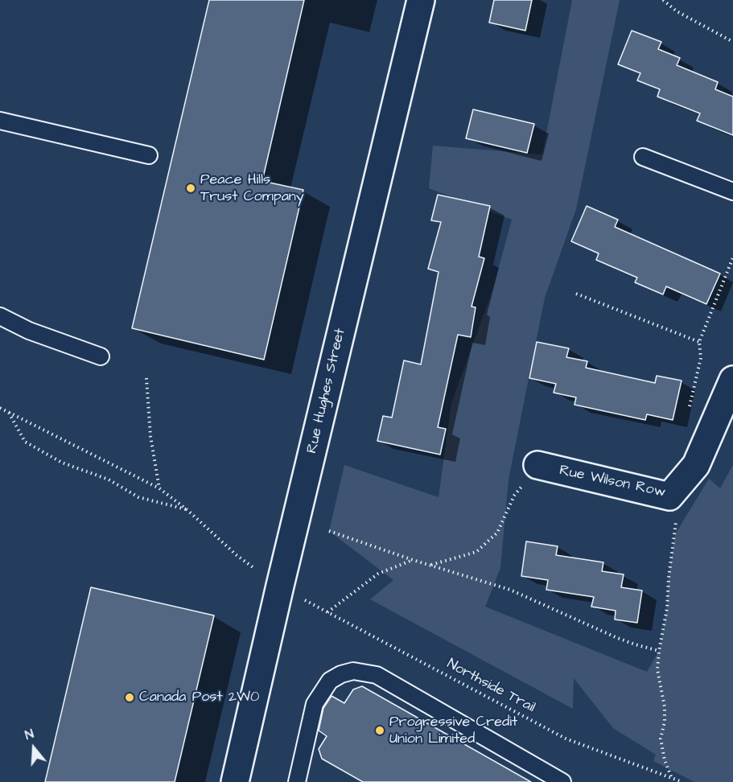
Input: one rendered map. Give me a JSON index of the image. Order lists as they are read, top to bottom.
{
  "streets": {
    "street": ["Rue Hughes Street", "Rue Wilson Row"],
    "path": ["Northside Trail"]
  },
  "places": ["Peace Hills Trust Company", "Canada Post 2W0", "Progressive Credit Union Limited"],
  "north": "top"
}
